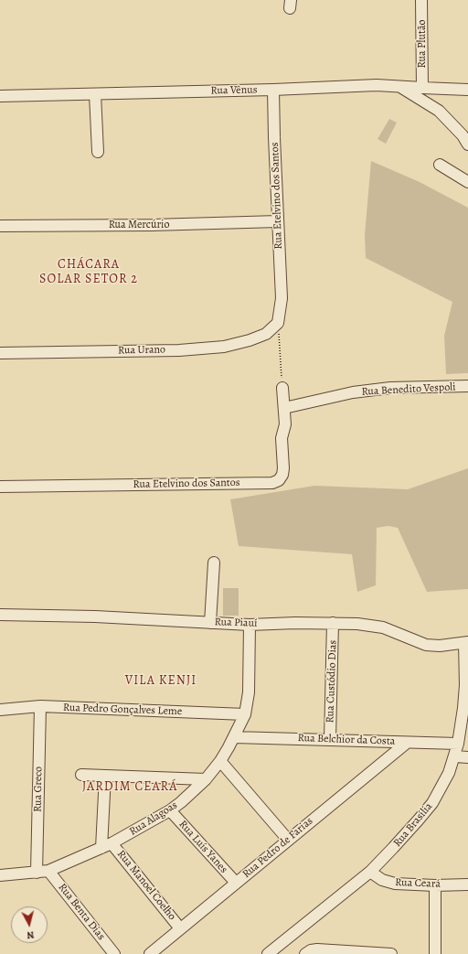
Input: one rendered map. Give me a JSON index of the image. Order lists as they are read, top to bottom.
{
  "streets": {
    "street": [
      "Rua Plutão",
      "Rua Vênus",
      "Rua Etelvino dos Santos",
      "Rua Mercúrio",
      "Rua Urano",
      "Rua Benedito Vespoli",
      "Rua Piauí",
      "Rua Custódio Dias",
      "Rua Pedro Gonçalves Leme",
      "Rua Belchior da Costa",
      "Rua Greco",
      "Rua Alagoas",
      "Rua Brasília",
      "Rua Luís Yanes",
      "Rua Pedro de Farias",
      "Rua Ceará",
      "Rua Manoel Coelho",
      "Rua Benta Dias"
    ]
  },
  "crossings": [
    ["Rua Plutão", "Rua Vênus"],
    ["Rua Vênus", "Rua Etelvino dos Santos"],
    ["Rua Etelvino dos Santos", "Rua Mercúrio"],
    ["Rua Etelvino dos Santos", "Rua Urano"],
    ["Rua Etelvino dos Santos", "Rua Benedito Vespoli"],
    ["Rua Piauí", "Rua Custódio Dias"],
    ["Rua Piauí", "Rua Alagoas"],
    ["Rua Piauí", "Rua Brasília"],
    ["Rua Custódio Dias", "Rua Belchior da Costa"],
    ["Rua Pedro Gonçalves Leme", "Rua Greco"],
    ["Rua Pedro Gonçalves Leme", "Rua Alagoas"],
    ["Rua Belchior da Costa", "Rua Alagoas"],
    ["Rua Belchior da Costa", "Rua Brasília"],
    ["Rua Belchior da Costa", "Rua Pedro de Farias"],
    ["Rua Greco", "Rua Alagoas"],
    ["Rua Alagoas", "Rua Luís Yanes"],
    ["Rua Alagoas", "Rua Manoel Coelho"],
    ["Rua Alagoas", "Rua Benta Dias"],
    ["Rua Brasília", "Rua Ceará"],
    ["Rua Luís Yanes", "Rua Pedro de Farias"],
    ["Rua Pedro de Farias", "Rua Manoel Coelho"]
  ],
  "districts": ["CHÁCARA SOLAR SETOR 2", "VILA KENJI", "JARDIM CEARÁ"],
  "north": "bottom"
}
